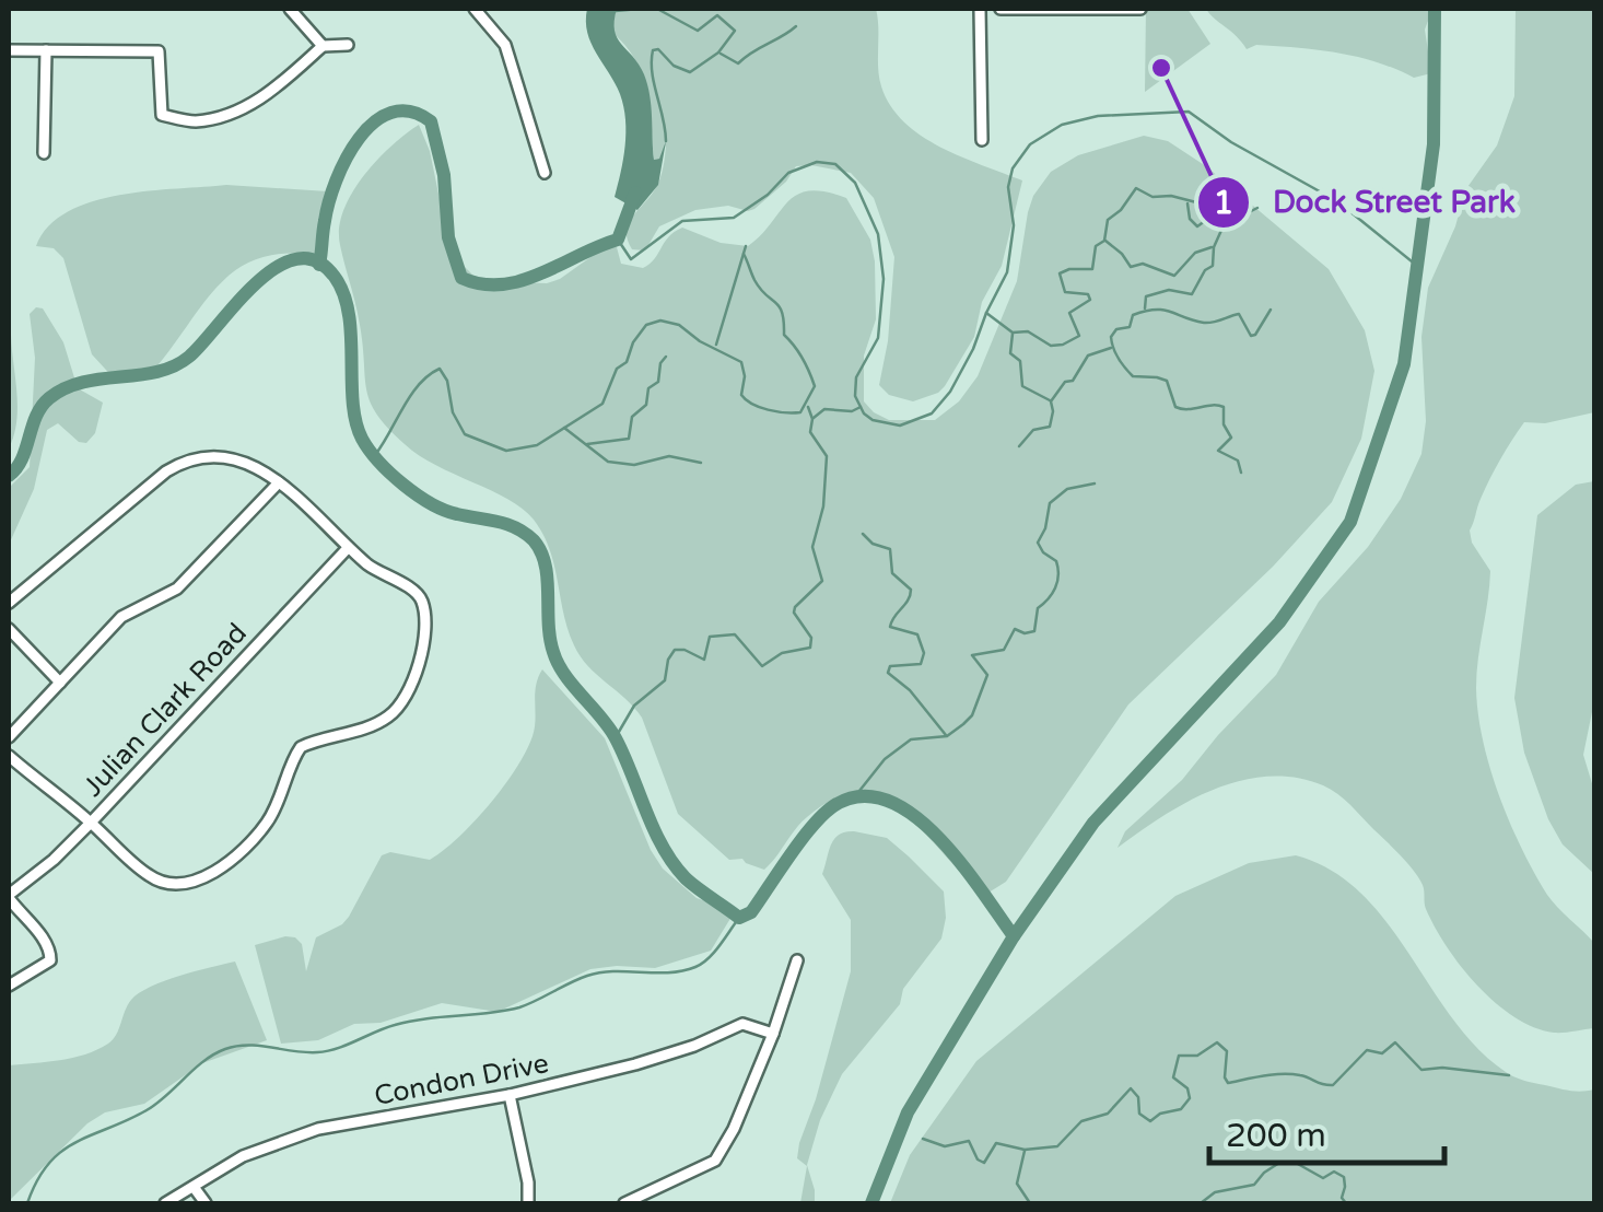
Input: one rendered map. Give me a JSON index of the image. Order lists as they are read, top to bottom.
{
  "streets": {
    "street": ["Julian Clark Road", "Condon Drive"]
  },
  "places": ["Dock Street Park"],
  "scale_bar": "200 m"
}
